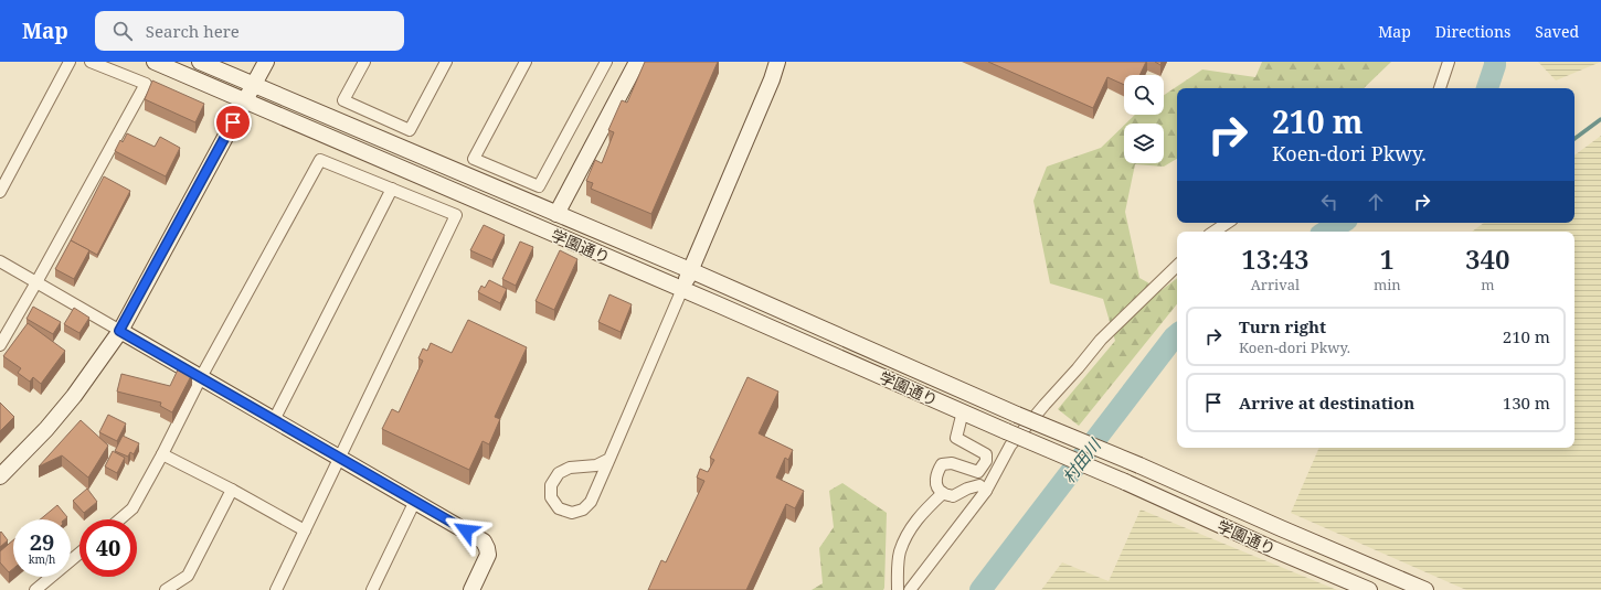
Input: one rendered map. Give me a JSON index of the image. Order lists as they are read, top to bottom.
{
  "streets": {
    "street": ["学園通り"]
  },
  "water": ["村田川"],
  "page": {
    "header": "Map",
    "search": "Search here",
    "nav": ["Map", "Directions", "Saved"],
    "turn": ["210 m", "Koen-dori Pkwy."],
    "eta": [
      "13:43",
      "Arrival",
      "1",
      "min",
      "340",
      "m"
    ],
    "list": [
      {
        "name": "Turn right",
        "note": "Koen-dori Pkwy.",
        "value": "210 m"
      },
      {
        "name": "Arrive at destination",
        "value": "130 m"
      }
    ],
    "speed": "29 km/h",
    "limit": "40"
  }
}
